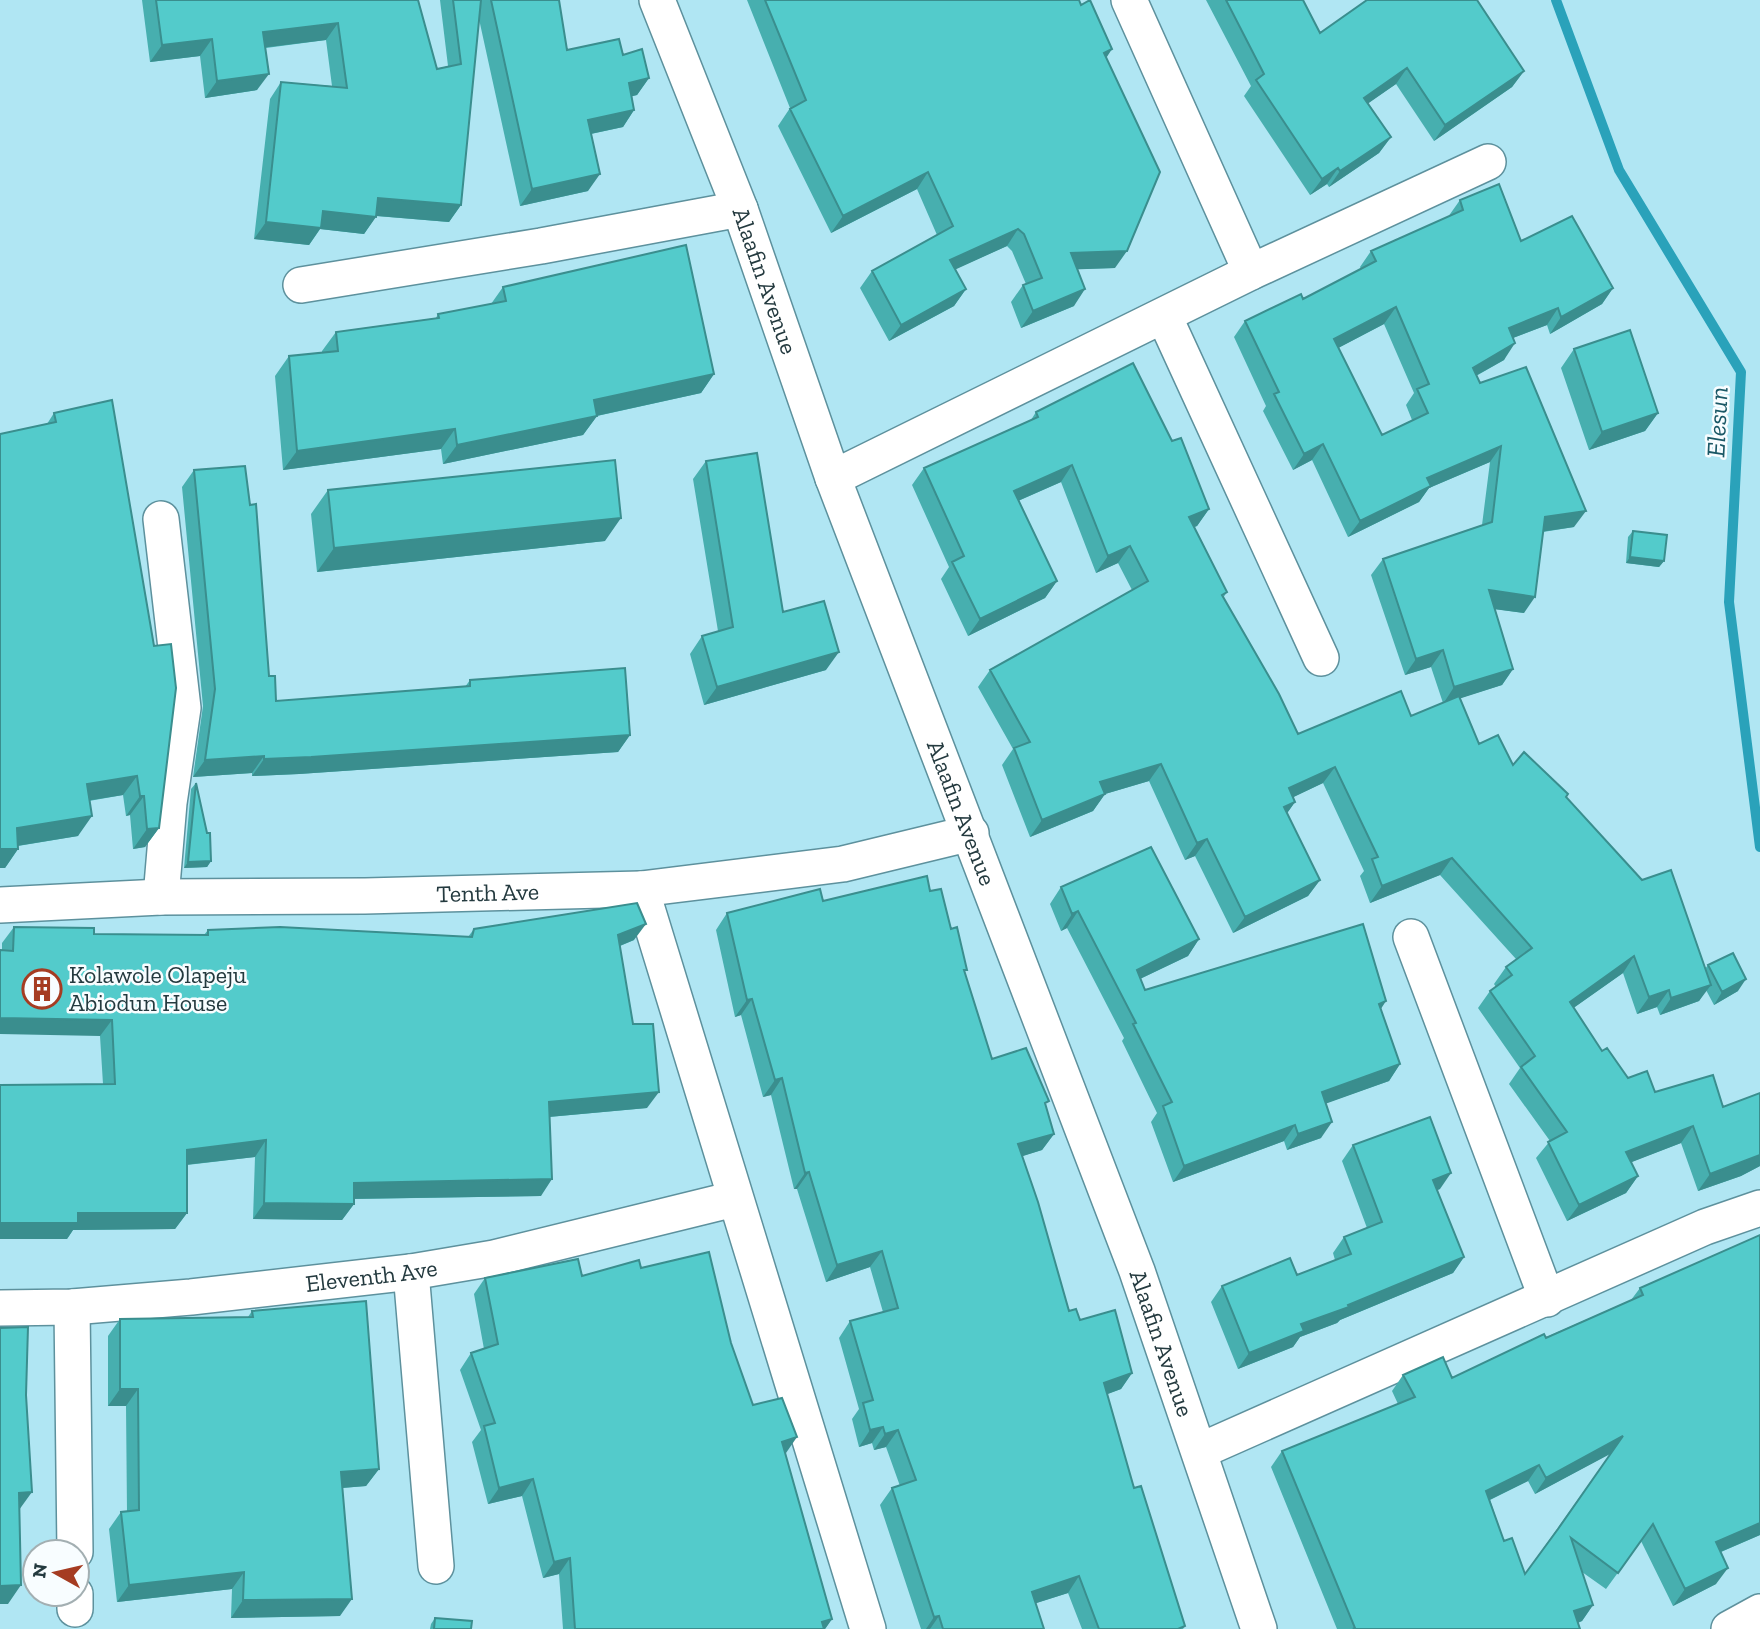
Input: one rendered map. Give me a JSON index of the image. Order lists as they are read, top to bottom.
{
  "streets": {
    "street": ["Alaafin Avenue", "Tenth Ave", "Eleventh Ave"]
  },
  "crossings": [
    ["Alaafin Avenue", "Tenth Ave"]
  ],
  "water": ["Elesun"],
  "places": {
    "building": ["Kolawole Olapeju Abiodun House"]
  },
  "north": "left"
}
